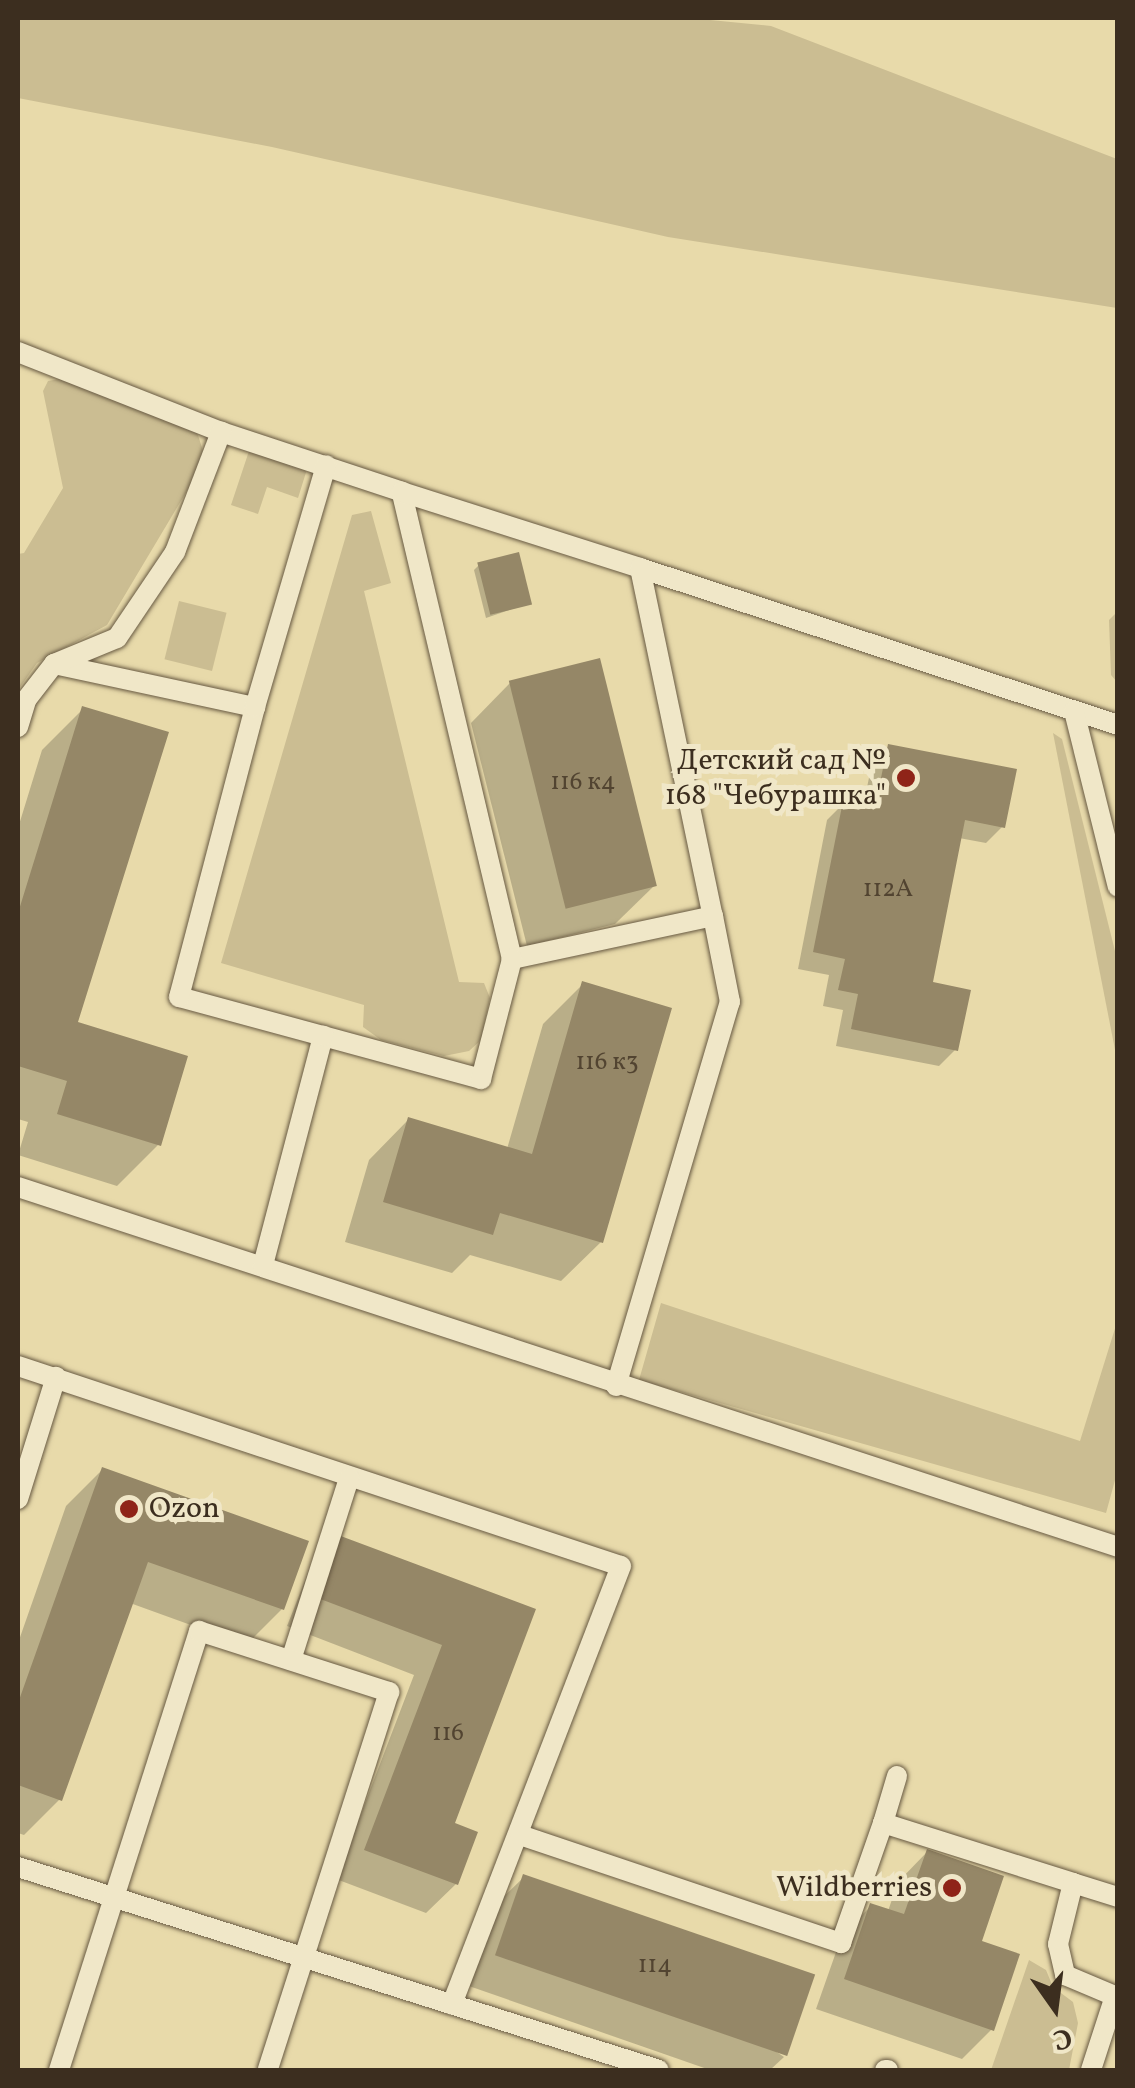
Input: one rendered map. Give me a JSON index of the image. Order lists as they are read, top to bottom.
{
  "places": ["Детский сад № 168 \"Чебурашка\"", "Ozon", "Wildberries"],
  "house_numbers": [
    "116 к4",
    "112А",
    "116 к3",
    "116",
    "114"
  ],
  "north": "bottom"
}
